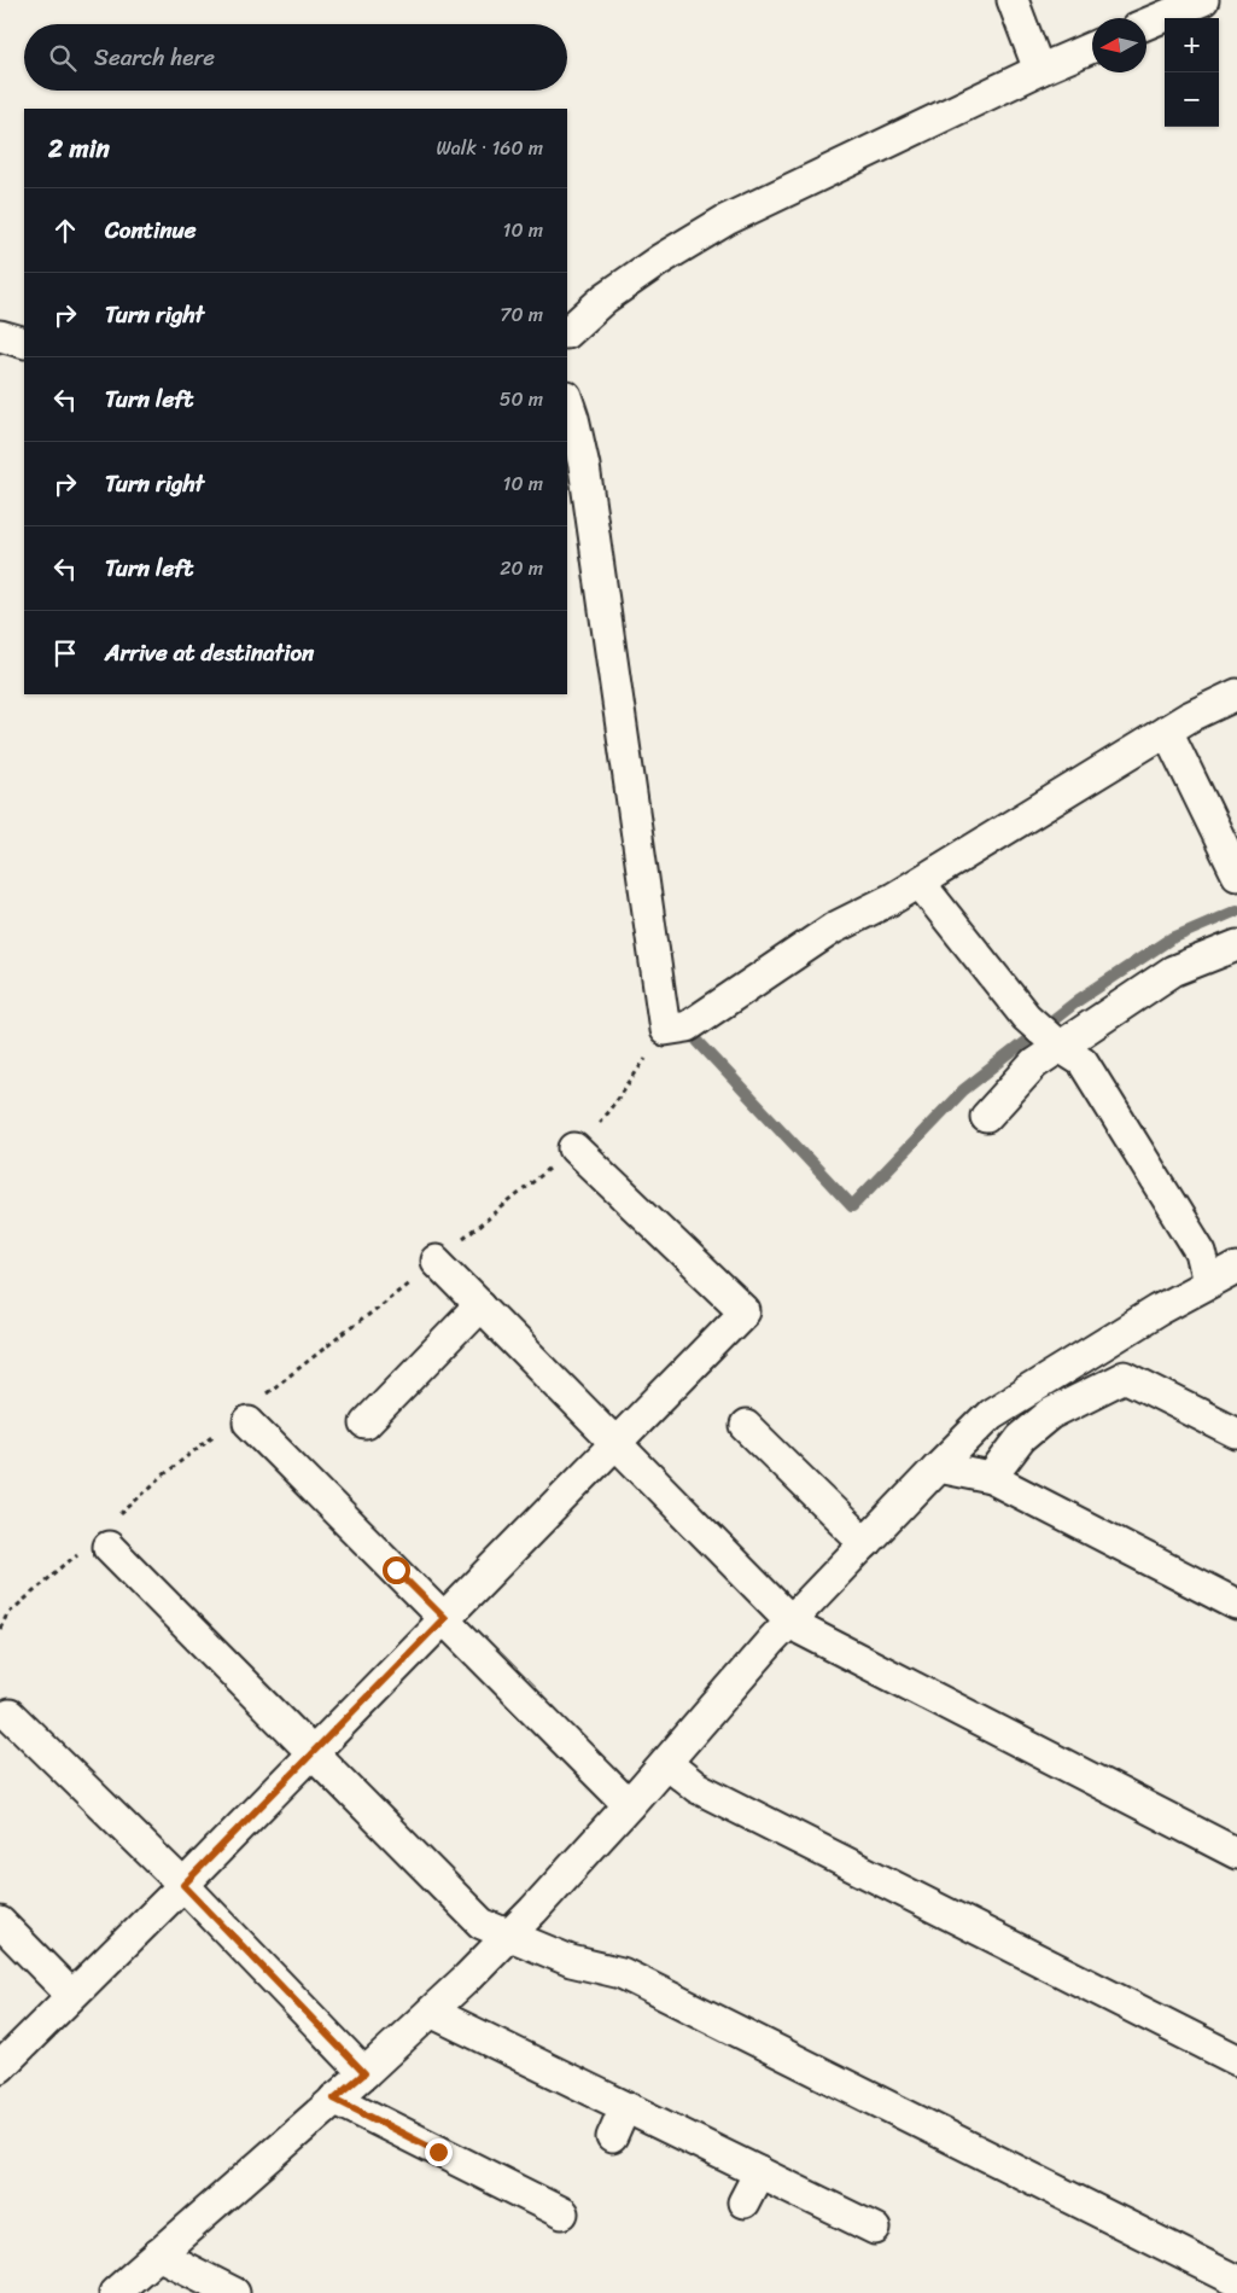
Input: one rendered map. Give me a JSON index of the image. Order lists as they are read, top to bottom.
{
  "north": "left",
  "page": {
    "map_buttons": ["+", "−"],
    "search": "Search here",
    "heading": ["2 min", "Walk · 160 m"],
    "list": [
      ["Continue", "10 m"],
      ["Turn right", "70 m"],
      ["Turn left", "50 m"],
      ["Turn right", "10 m"],
      ["Turn left", "20 m"],
      "Arrive at destination"
    ]
  }
}
